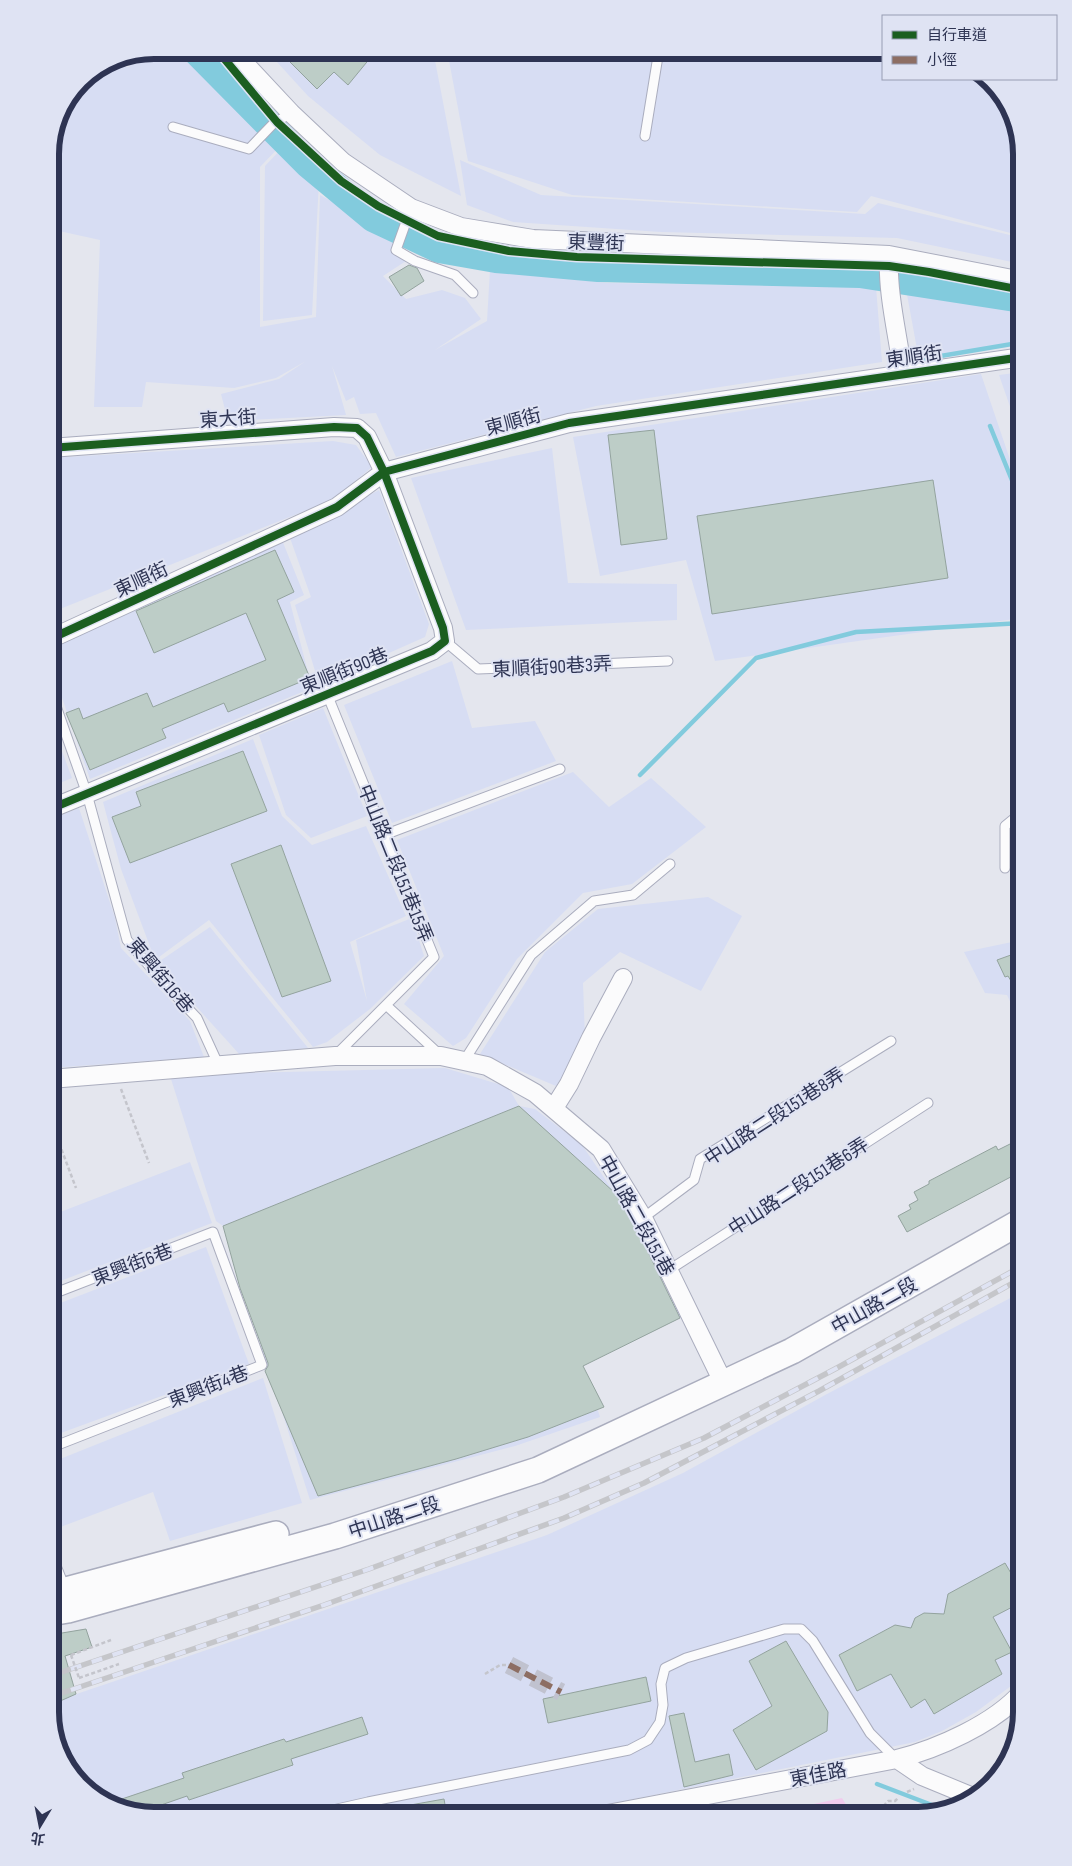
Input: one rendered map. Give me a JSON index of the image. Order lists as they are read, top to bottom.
{
  "streets": {
    "main road": ["中山路二段"],
    "street": [
      "東豐街",
      "東順街",
      "東大街",
      "東順街90巷",
      "中山路二段151巷",
      "東佳路"
    ],
    "lane": [
      "東順街90巷3弄",
      "中山路二段151巷15弄",
      "東興街16巷",
      "中山路二段151巷8弄",
      "中山路二段151巷6弄",
      "東興街6巷",
      "東興街4巷"
    ]
  },
  "crossings": [
    ["東順街", "東大街"],
    ["東順街90巷3弄", "東順街90巷"],
    ["東順街90巷", "中山路二段151巷15弄"],
    ["東順街90巷", "東興街16巷"],
    ["中山路二段151巷15弄", "中山路二段151巷"],
    ["中山路二段151巷8弄", "中山路二段151巷"],
    ["中山路二段151巷6弄", "中山路二段151巷"],
    ["中山路二段151巷", "中山路二段"],
    ["東興街6巷", "東興街4巷"]
  ],
  "legend": ["自行車道", "小徑"],
  "north": "bottom"
}
